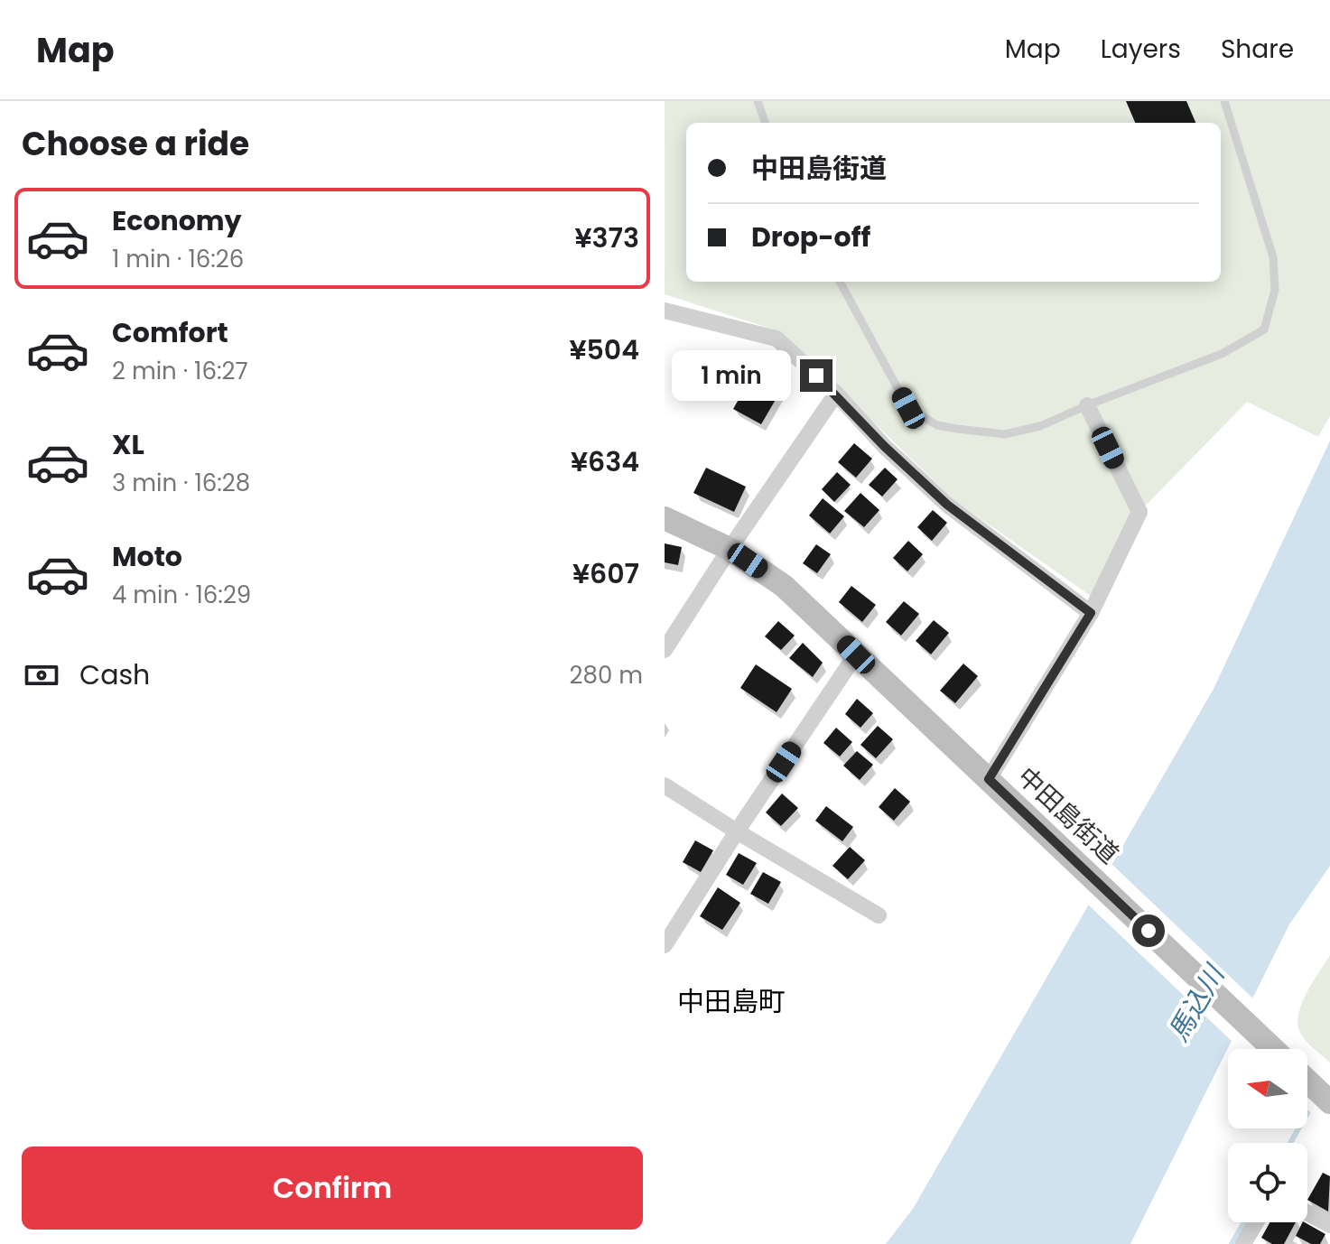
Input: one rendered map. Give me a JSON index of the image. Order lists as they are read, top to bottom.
{
  "streets": {
    "street": ["中田島街道"]
  },
  "districts": ["中田島町"],
  "water": ["馬込川"],
  "north": "left",
  "page": {
    "header": "Map",
    "nav": ["Map", "Layers", "Share"],
    "heading": "Choose a ride",
    "banner": ["中田島街道", "Drop-off"],
    "list": [
      {
        "name": "Economy",
        "note": "1 min · 16:26",
        "value": "¥373"
      },
      {
        "name": "Comfort",
        "note": "2 min · 16:27",
        "value": "¥504"
      },
      {
        "name": "XL",
        "note": "3 min · 16:28",
        "value": "¥634"
      },
      {
        "name": "Moto",
        "note": "4 min · 16:29",
        "value": "¥607"
      }
    ],
    "bubble": "1 min",
    "pay": ["Cash", "280 m"],
    "buttons": "Confirm"
  }
}
